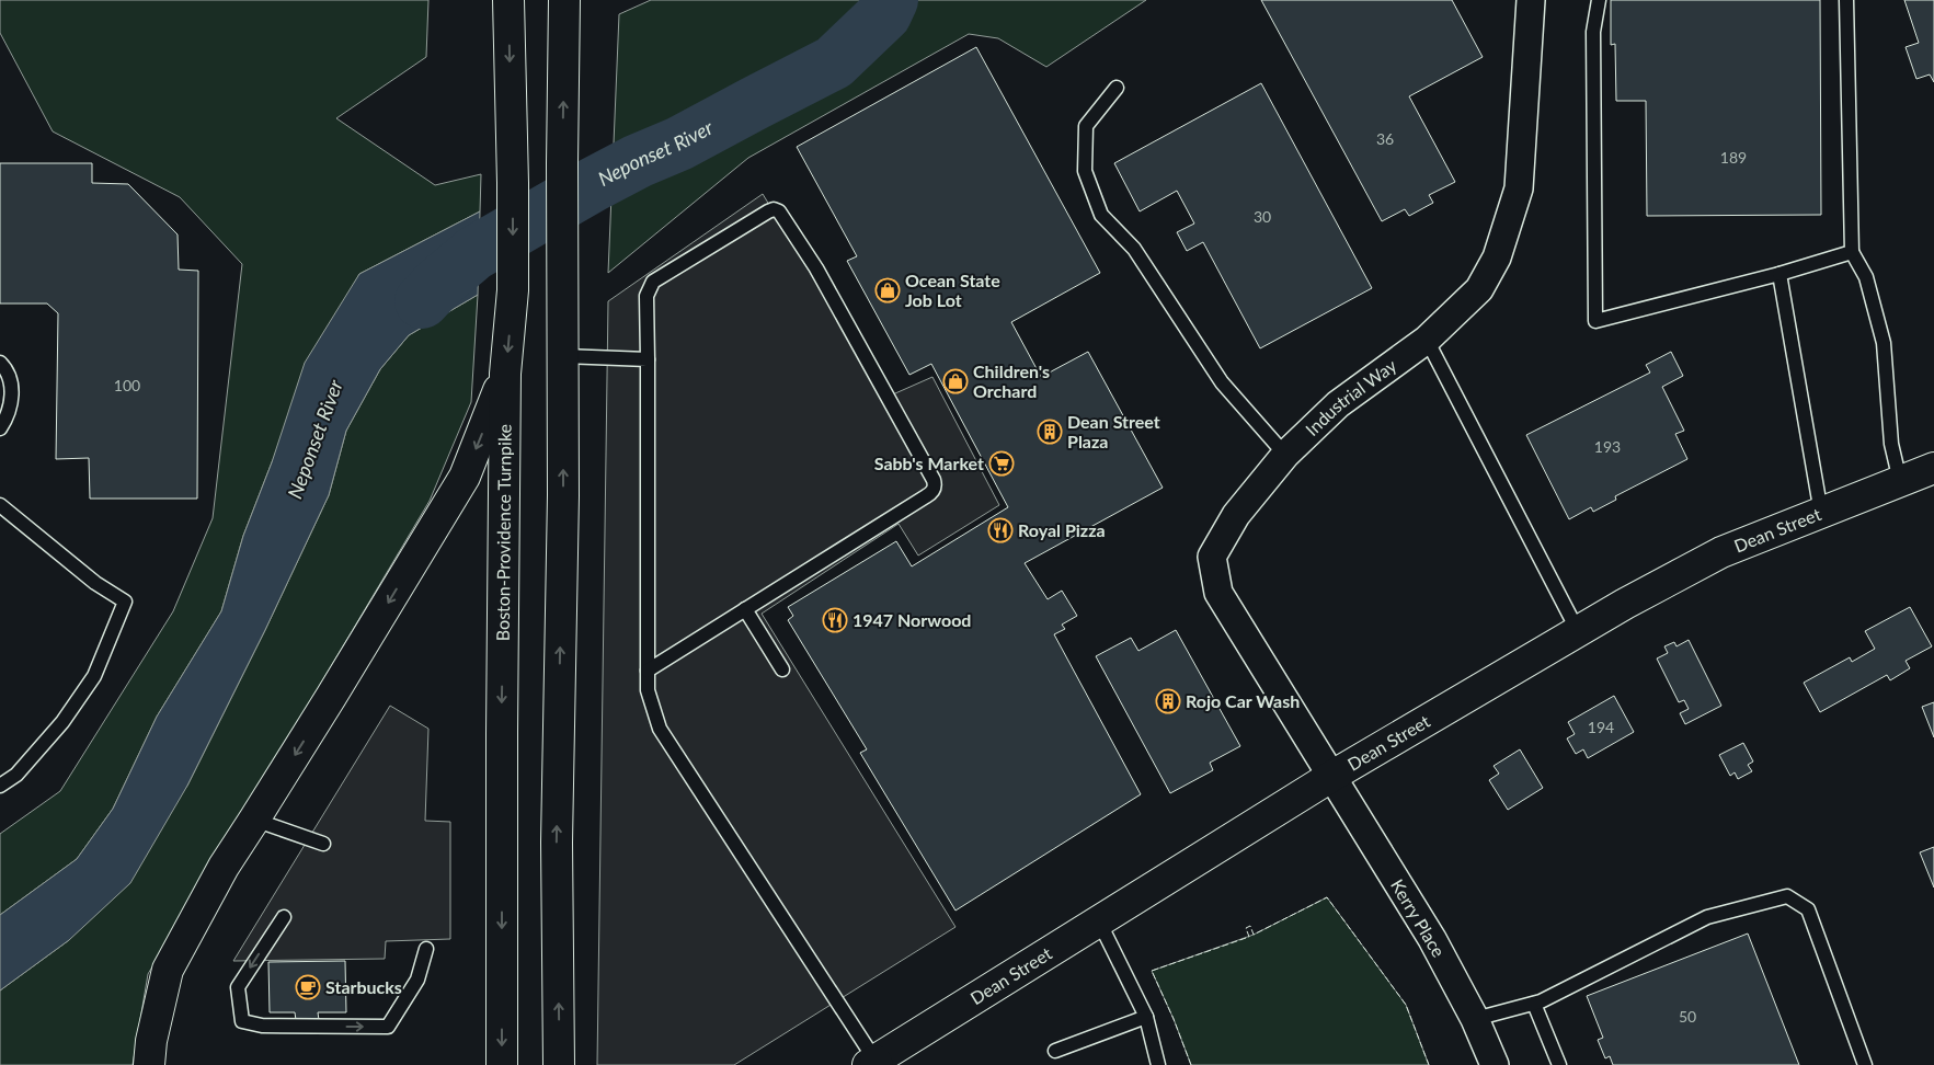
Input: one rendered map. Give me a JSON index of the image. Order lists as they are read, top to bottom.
{
  "streets": {
    "main road": ["Dean Street", "Boston-Providence Turnpike"],
    "street": ["Industrial Way", "Kerry Place"]
  },
  "crossings": [
    ["Industrial Way", "Dean Street"],
    ["Industrial Way", "Kerry Place"],
    ["Dean Street", "Kerry Place"]
  ],
  "water": ["Neponset River"],
  "places": {
    "shop": ["Ocean State Job Lot", "Children's Orchard"],
    "building": ["Dean Street Plaza", "Rojo Car Wash"],
    "supermarket": ["Sabb's Market"],
    "restaurant": ["Royal Pizza", "1947 Norwood"],
    "cafe": ["Starbucks"]
  },
  "house_numbers": [
    "36",
    "189",
    "30",
    "100",
    "193",
    "194",
    "50"
  ]
}
